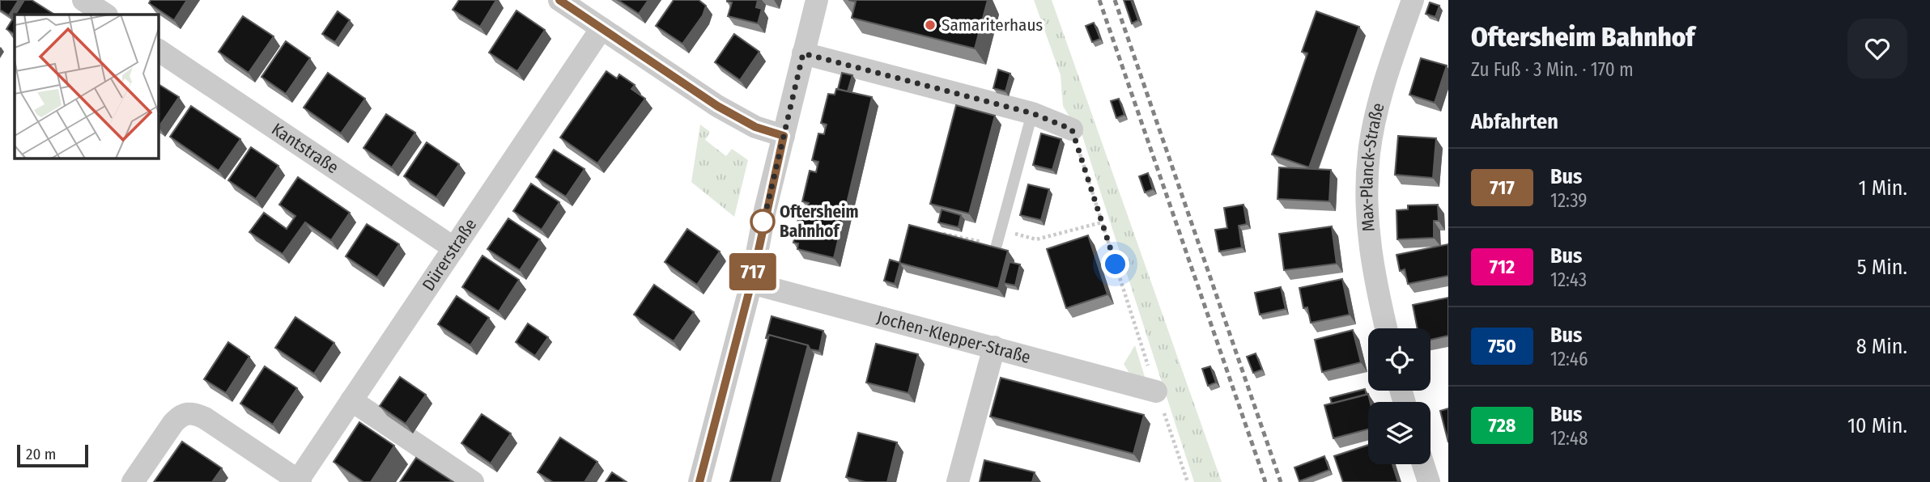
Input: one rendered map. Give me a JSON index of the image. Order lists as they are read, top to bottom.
{
  "streets": {
    "street": [
      "Kantstraße",
      "Max-Planck-Straße",
      "Dürerstraße",
      "Jochen-Klepper-Straße"
    ]
  },
  "crossings": [
    ["Kantstraße", "Dürerstraße"]
  ],
  "places": ["Samariterhaus", "Oftersheim Bahnhof"],
  "lines": ["bus line 717"],
  "scale_bar": "20 m",
  "page": {
    "on_map": "717",
    "heading": [
      ["Oftersheim Bahnhof", "Zu Fuß · 3 Min. · 170 m"],
      "Abfahrten"
    ],
    "list": [
      {
        "mark": "717",
        "name": "Bus",
        "note": "12:39",
        "value": "1 Min."
      },
      {
        "mark": "712",
        "name": "Bus",
        "note": "12:43",
        "value": "5 Min."
      },
      {
        "mark": "750",
        "name": "Bus",
        "note": "12:46",
        "value": "8 Min."
      },
      {
        "mark": "728",
        "name": "Bus",
        "note": "12:48",
        "value": "10 Min."
      }
    ],
    "scale": "20 m"
  }
}
